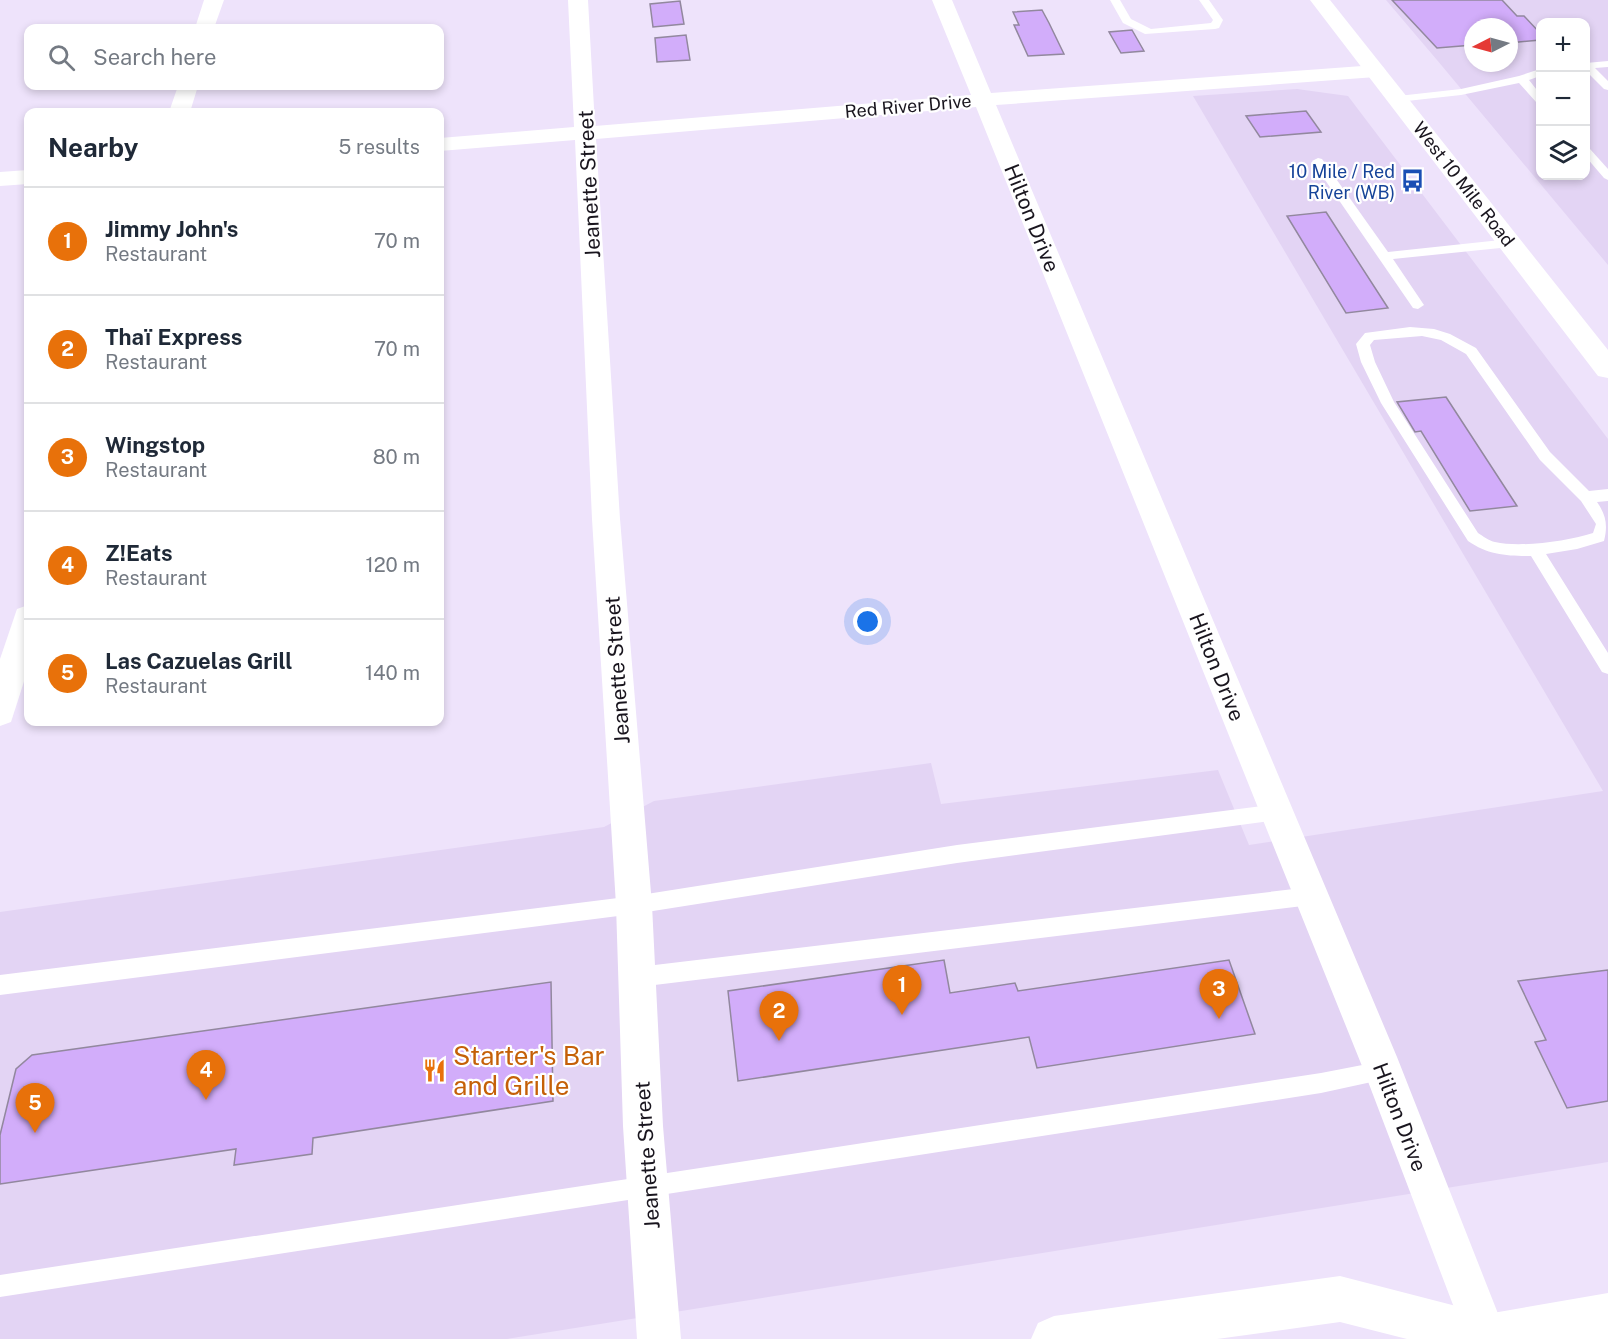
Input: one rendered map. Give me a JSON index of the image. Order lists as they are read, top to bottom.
{
  "streets": {
    "main road": ["West 10 Mile Road"],
    "street": ["Red River Drive", "Jeanette Street", "Hilton Drive"]
  },
  "crossings": [
    ["Red River Drive", "Jeanette Street"],
    ["Red River Drive", "West 10 Mile Road"],
    ["Red River Drive", "Hilton Drive"]
  ],
  "places": {
    "bus stop": ["10 Mile / Red River (WB)"],
    "restaurant": ["Starter's Bar and Grille"]
  },
  "north": "left",
  "page": {
    "map_buttons": ["+", "−"],
    "search": "Search here",
    "heading": ["Nearby", "5 results"],
    "list": [
      {
        "mark": "1",
        "name": "Jimmy John's",
        "note": "Restaurant",
        "value": "70 m"
      },
      {
        "mark": "2",
        "name": "Thaï Express",
        "note": "Restaurant",
        "value": "70 m"
      },
      {
        "mark": "3",
        "name": "Wingstop",
        "note": "Restaurant",
        "value": "80 m"
      },
      {
        "mark": "4",
        "name": "Z!Eats",
        "note": "Restaurant",
        "value": "120 m"
      },
      {
        "mark": "5",
        "name": "Las Cazuelas Grill",
        "note": "Restaurant",
        "value": "140 m"
      }
    ],
    "pins": [
      "1",
      "3",
      "2",
      "4",
      "5"
    ]
  }
}
